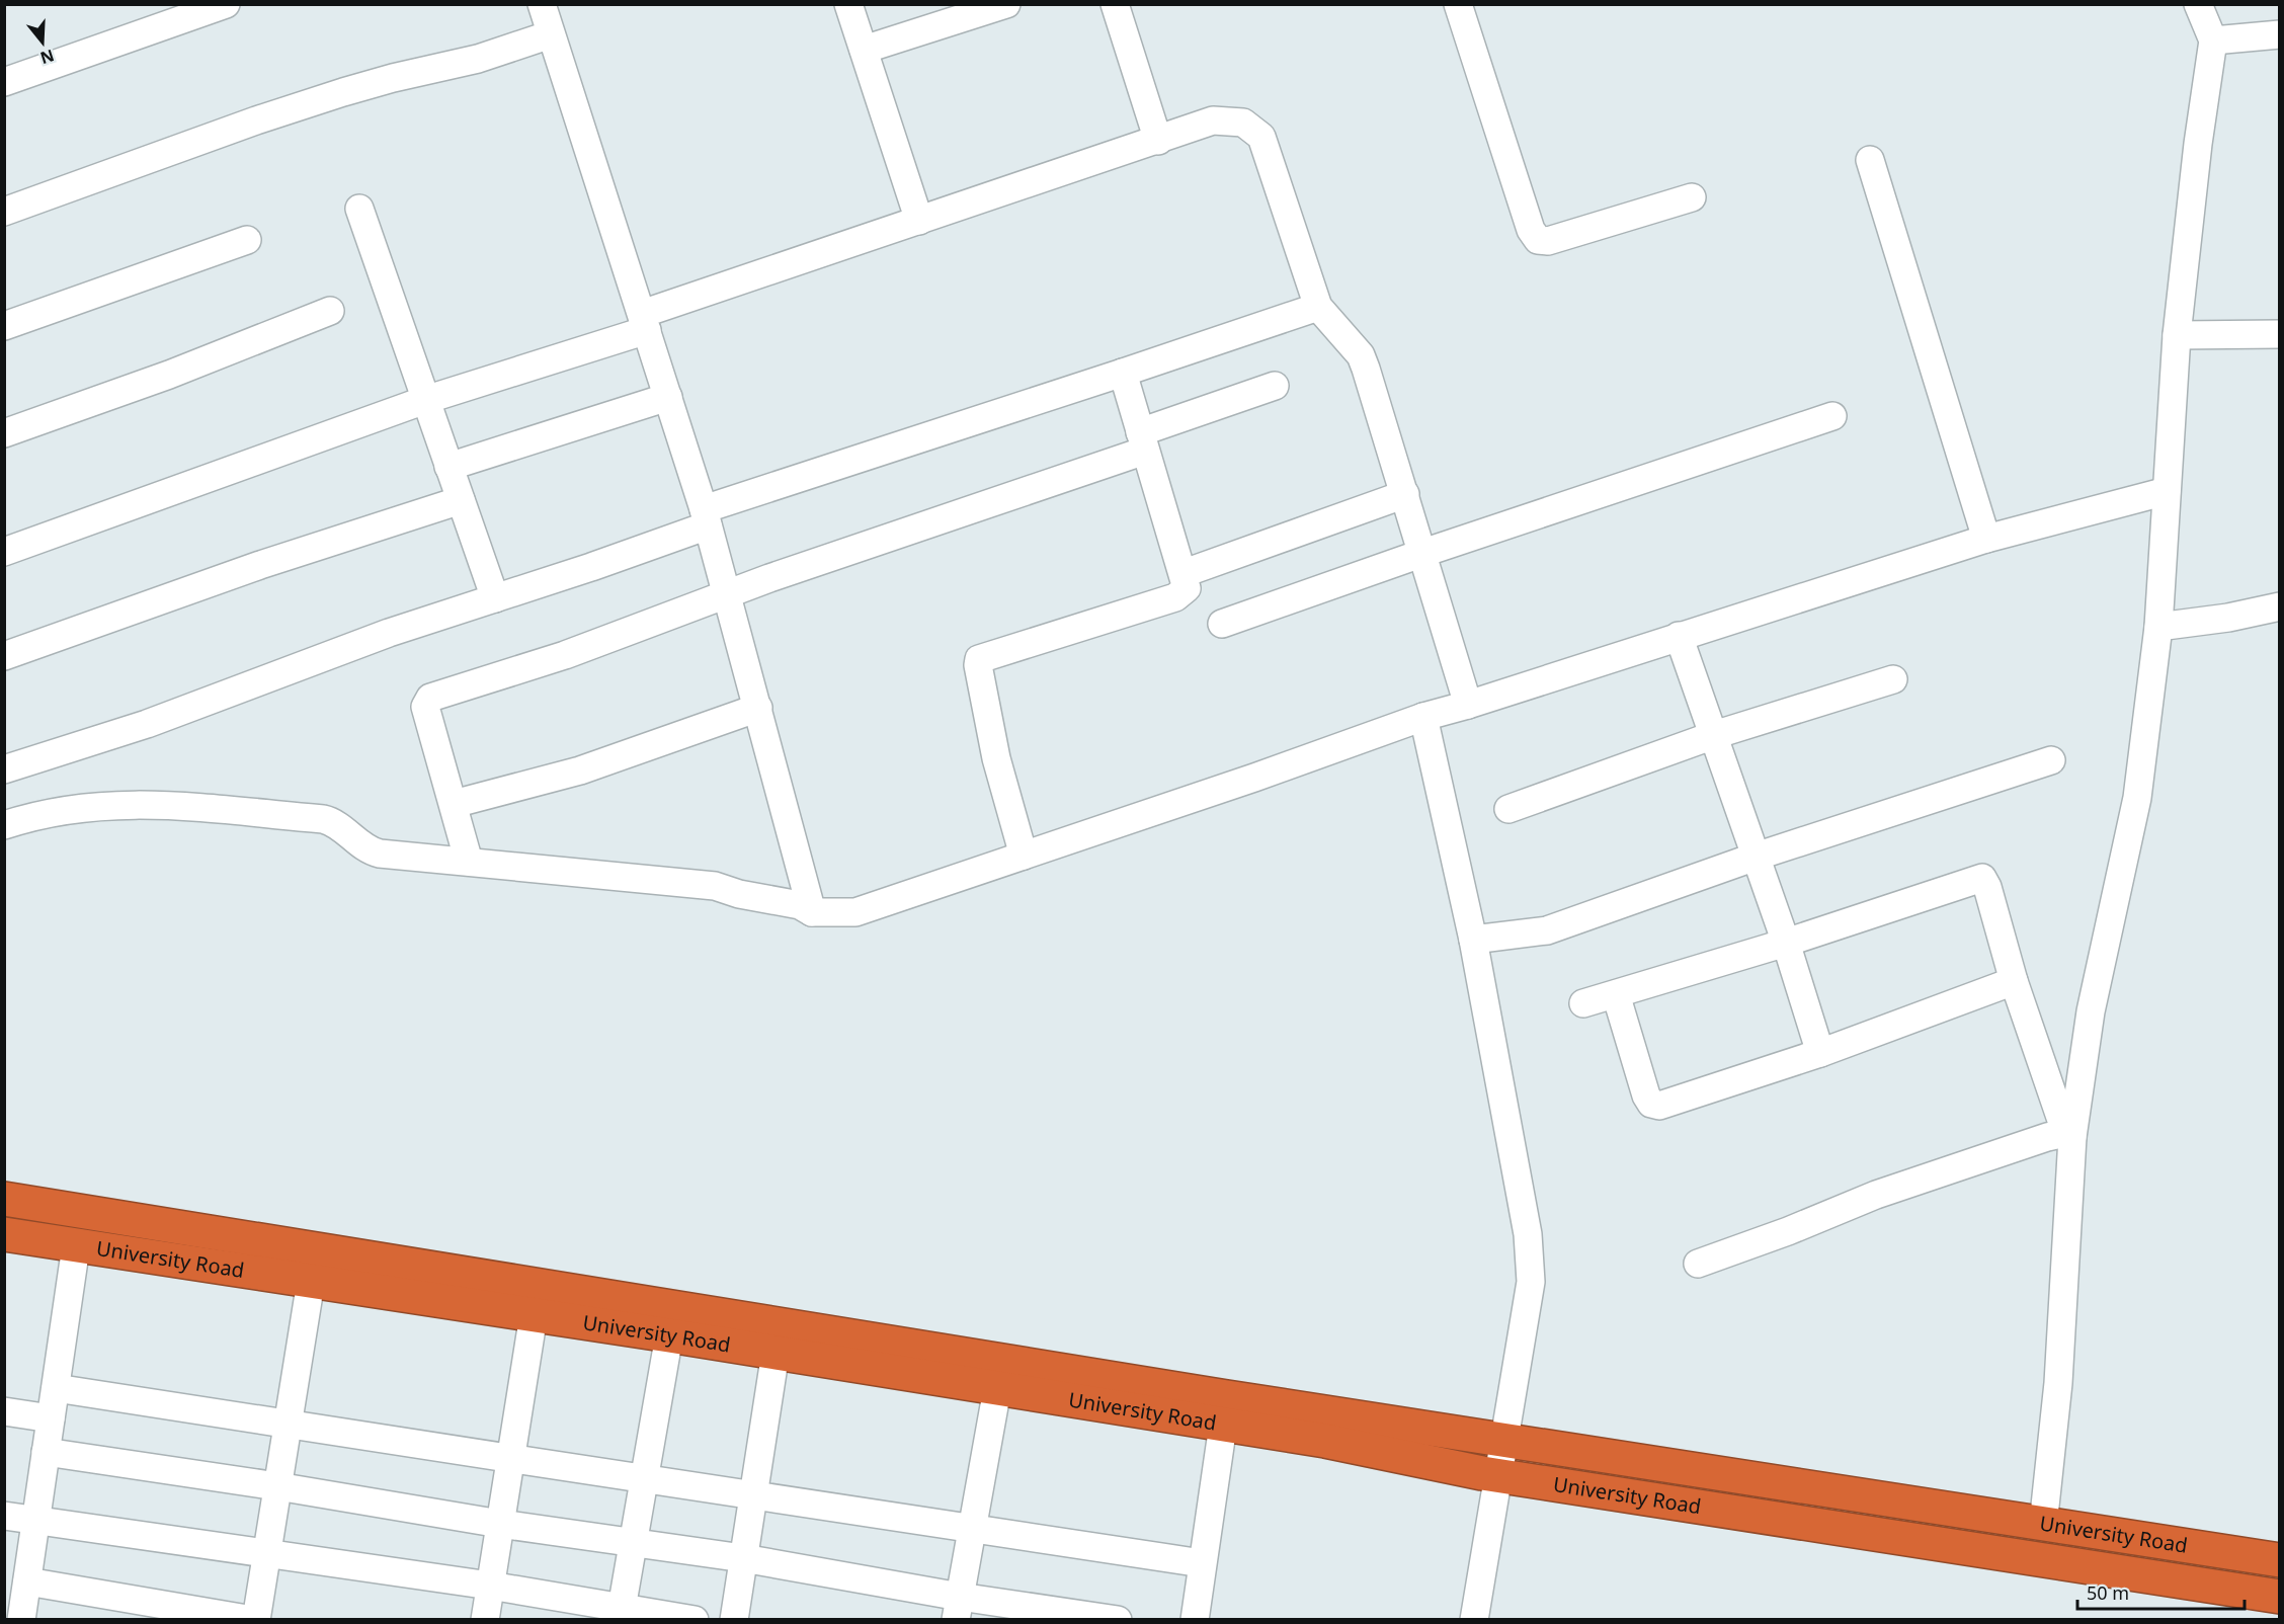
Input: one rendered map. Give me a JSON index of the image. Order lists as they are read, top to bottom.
{
  "streets": {
    "highway": ["University Road"]
  },
  "scale_bar": "50 m",
  "north": "bottom"
}
